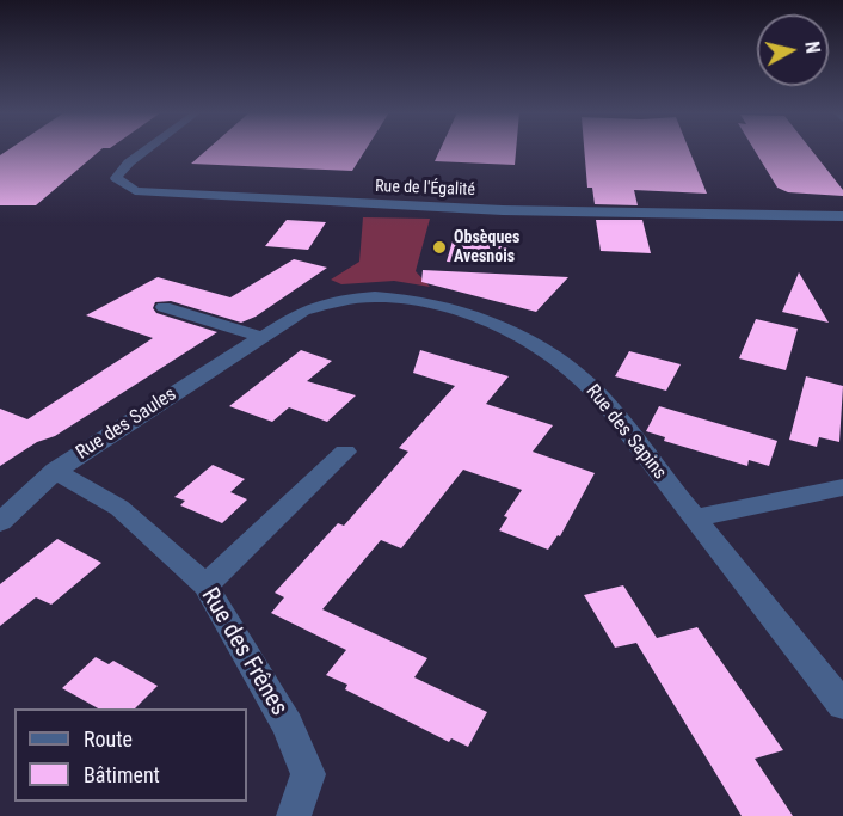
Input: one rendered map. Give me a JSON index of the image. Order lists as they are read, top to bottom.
{
  "streets": {
    "street": [
      "Rue de l'Égalité",
      "Rue des Saules",
      "Rue des Sapins",
      "Rue des Frênes"
    ]
  },
  "crossings": [
    ["Rue des Saules", "Rue des Sapins"],
    ["Rue des Saules", "Rue des Frênes"]
  ],
  "places": ["Obsèques Avesnois"],
  "legend": ["Route", "Bâtiment"],
  "north": "right"
}
